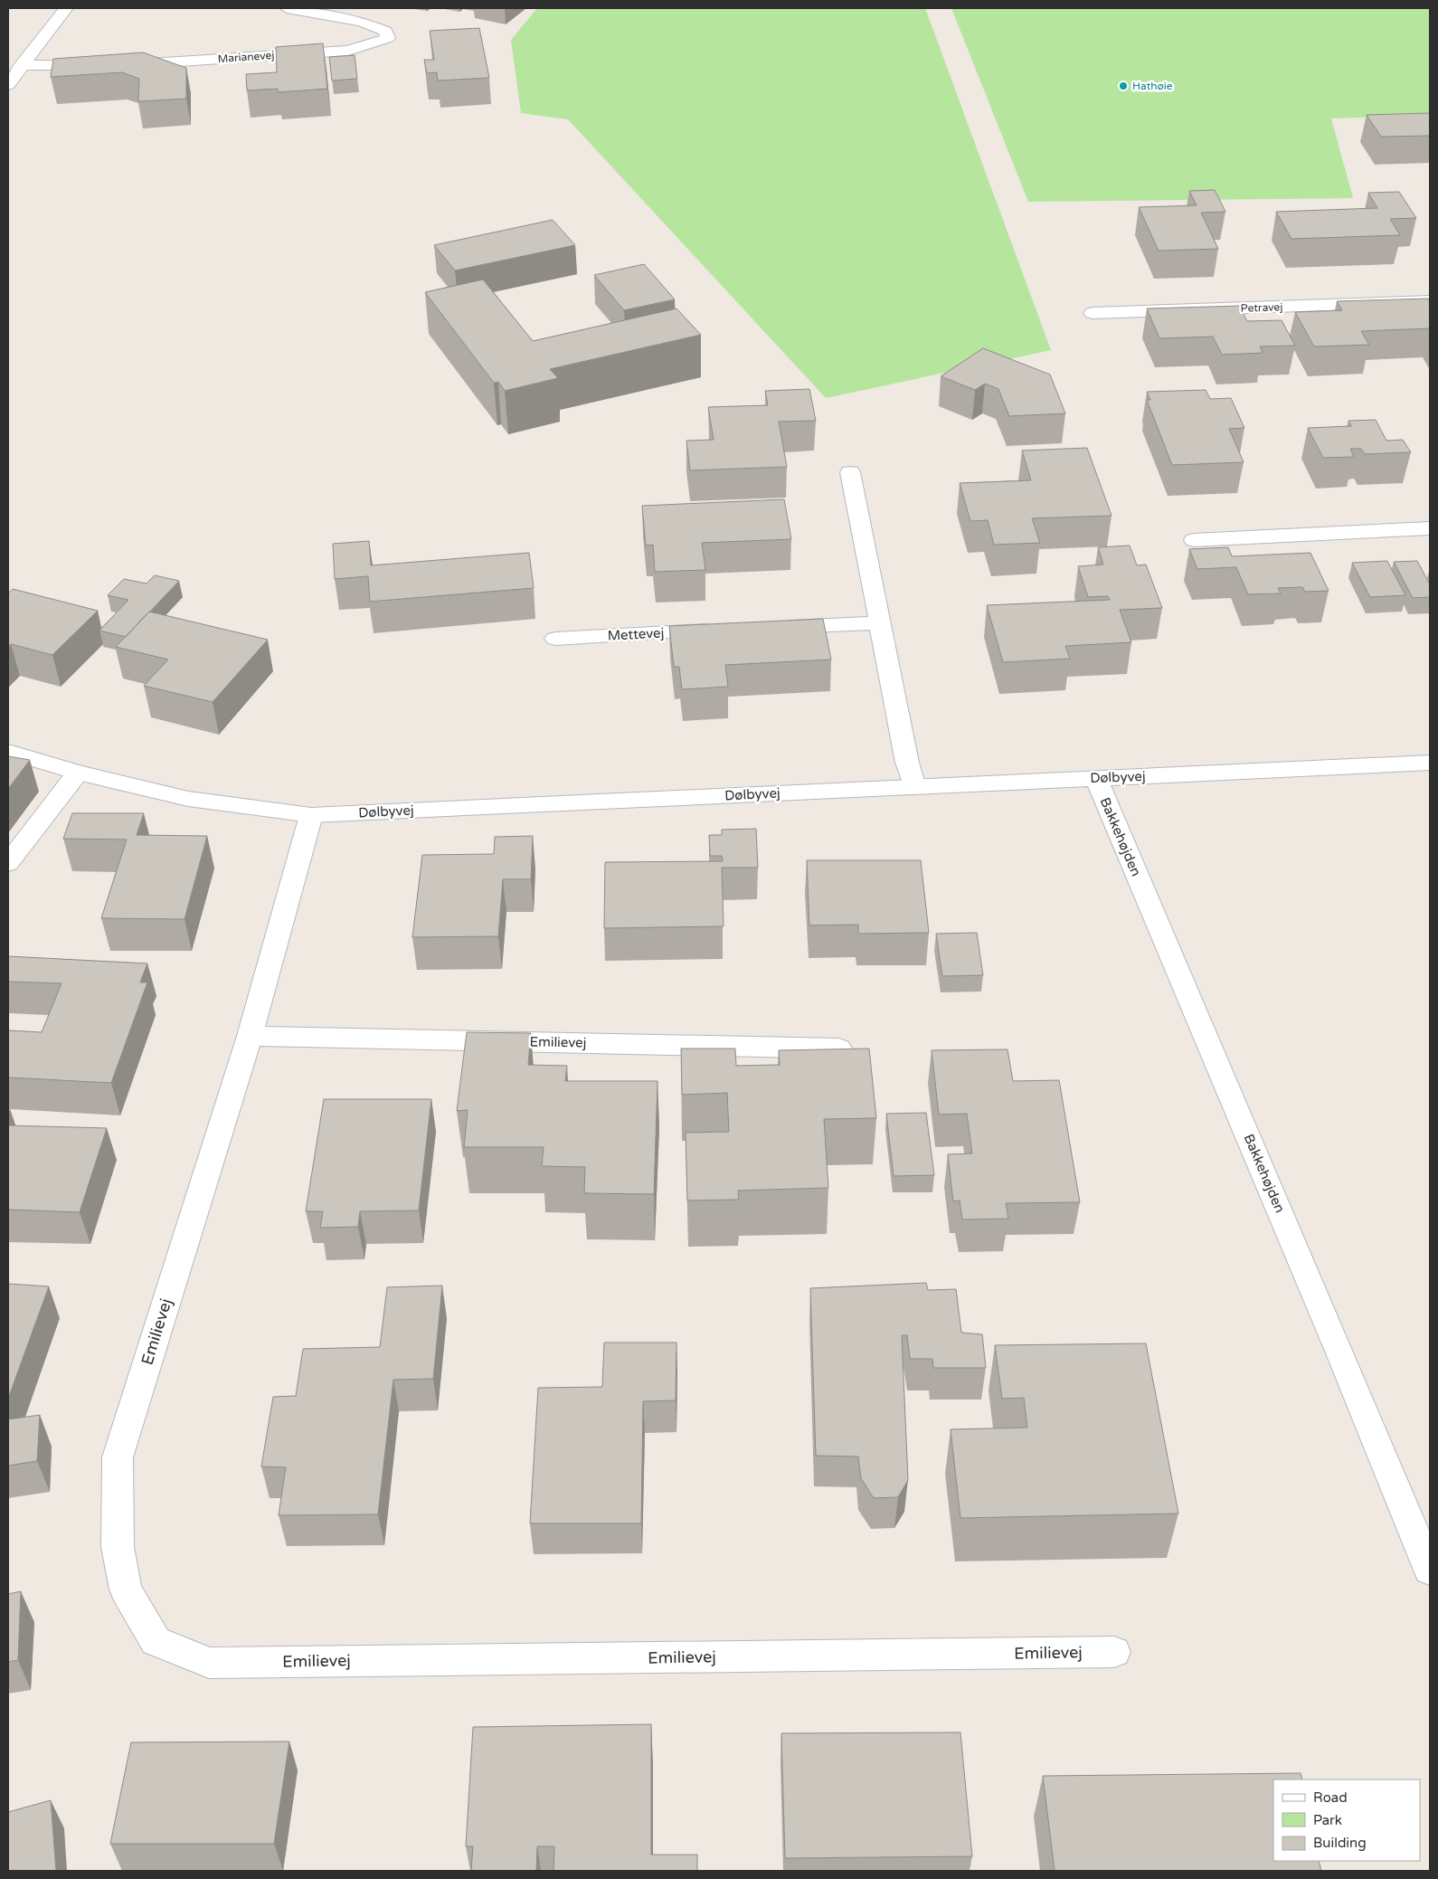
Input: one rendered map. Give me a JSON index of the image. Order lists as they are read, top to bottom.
{
  "streets": {
    "street": [
      "Marianevej",
      "Petravej",
      "Mettevej",
      "Dølbyvej",
      "Bakkehøjden",
      "Emilievej"
    ]
  },
  "crossings": [
    ["Dølbyvej", "Bakkehøjden"],
    ["Dølbyvej", "Emilievej"]
  ],
  "places": ["Hathøie"],
  "legend": ["Road", "Park", "Building"]
}
